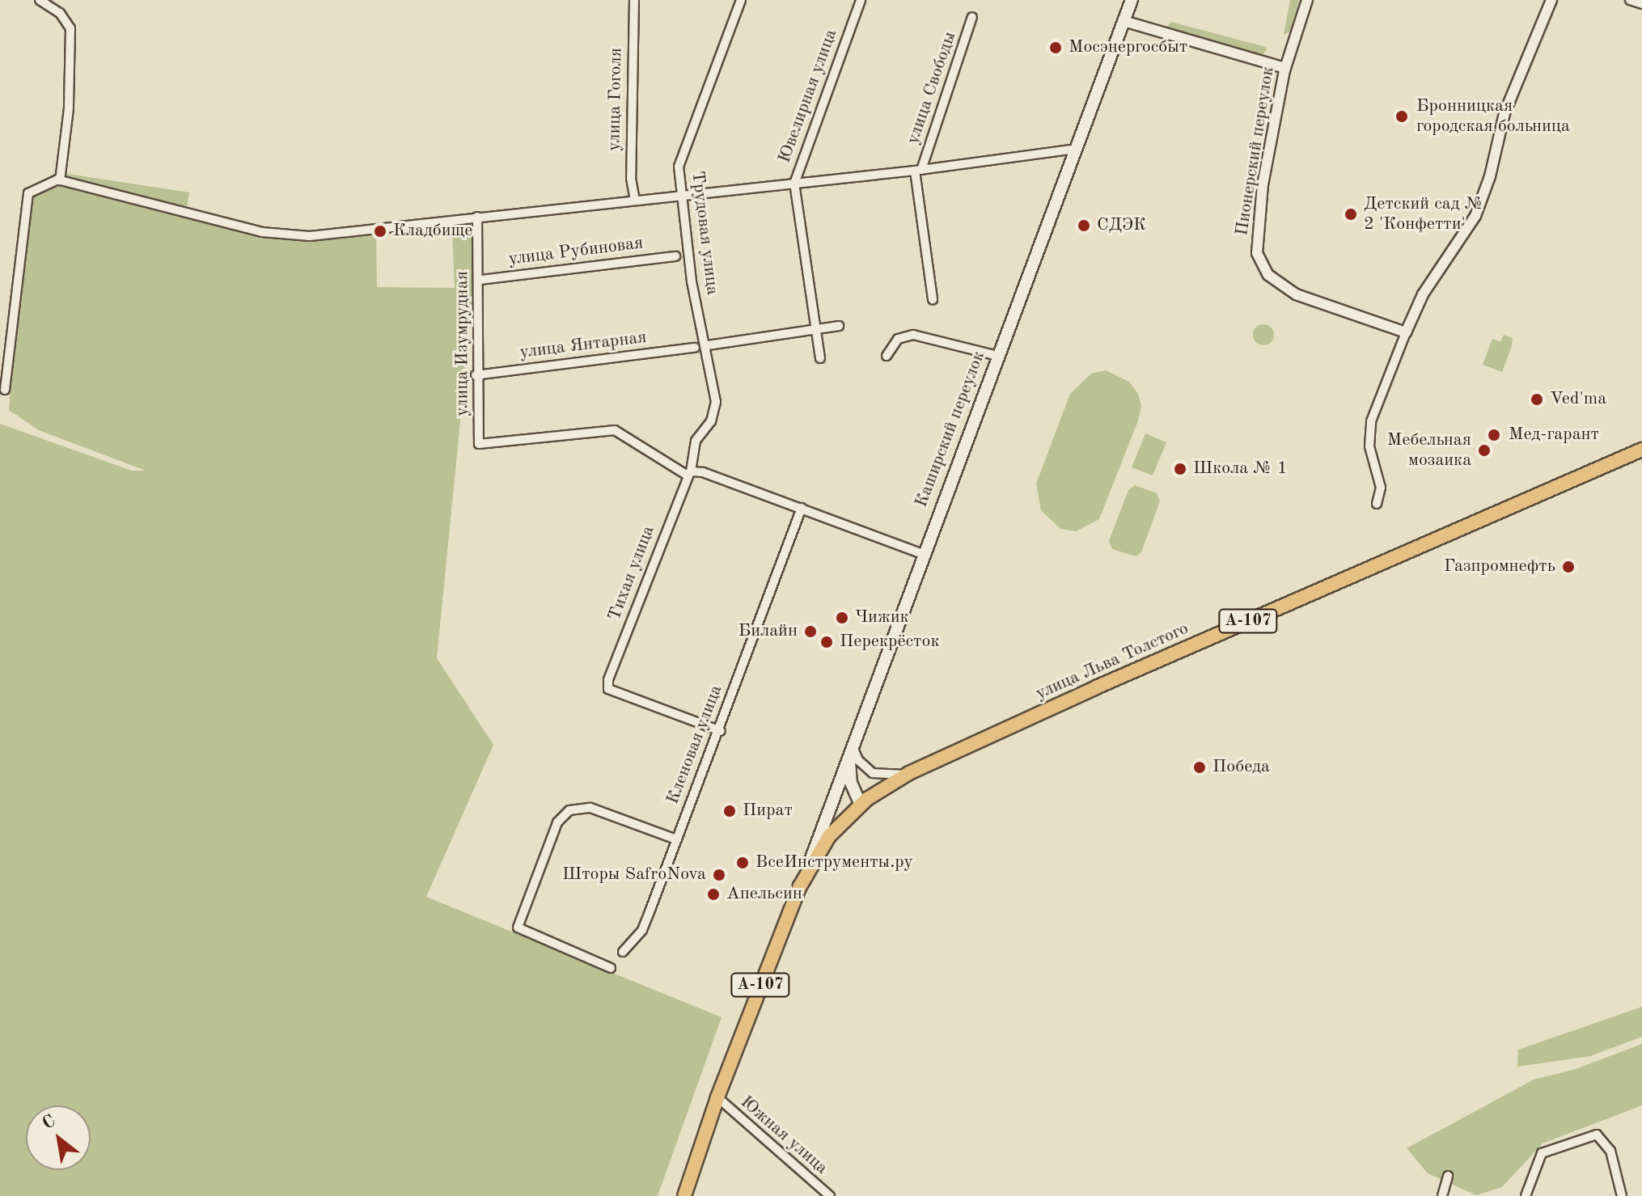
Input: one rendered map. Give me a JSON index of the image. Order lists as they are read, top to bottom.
{
  "streets": {
    "highway": ["А-107", "улица Льва Толстого"],
    "main road": ["Каширский переулок"],
    "street": [
      "улица Свободы",
      "Ювелирная улица",
      "улица Гоголя",
      "Пионерский переулок",
      "Трудовая улица",
      "улица Рубиновая",
      "улица Изумрудная",
      "улица Янтарная",
      "Тихая улица",
      "Кленовая улица",
      "Южная улица"
    ]
  },
  "crossings": [
    ["Трудовая улица", "Тихая улица"],
    ["улица Рубиновая", "улица Изумрудная"],
    ["улица Изумрудная", "улица Янтарная"],
    ["улица Изумрудная", "Тихая улица"],
    ["Каширский переулок", "А-107"],
    ["Каширский переулок", "улица Льва Толстого"],
    ["Тихая улица", "Кленовая улица"],
    ["А-107", "улица Льва Толстого"],
    ["А-107", "Южная улица"]
  ],
  "places": [
    "Мосэнергосбыт",
    "Бронницкая городская больница",
    "Детский сад № 2 'Конфетти'",
    "СДЭК",
    "Кладбище",
    "Ved'ma",
    "Мед-гарант",
    "Мебельная мозаика",
    "Школа № 1",
    "Газпромнефть",
    "Чижик",
    "Билайн",
    "Перекрёсток",
    "Победа",
    "Пират",
    "ВсеИнструменты.ру",
    "Шторы SafroNova",
    "Апельсин"
  ],
  "north": "top left"
}
